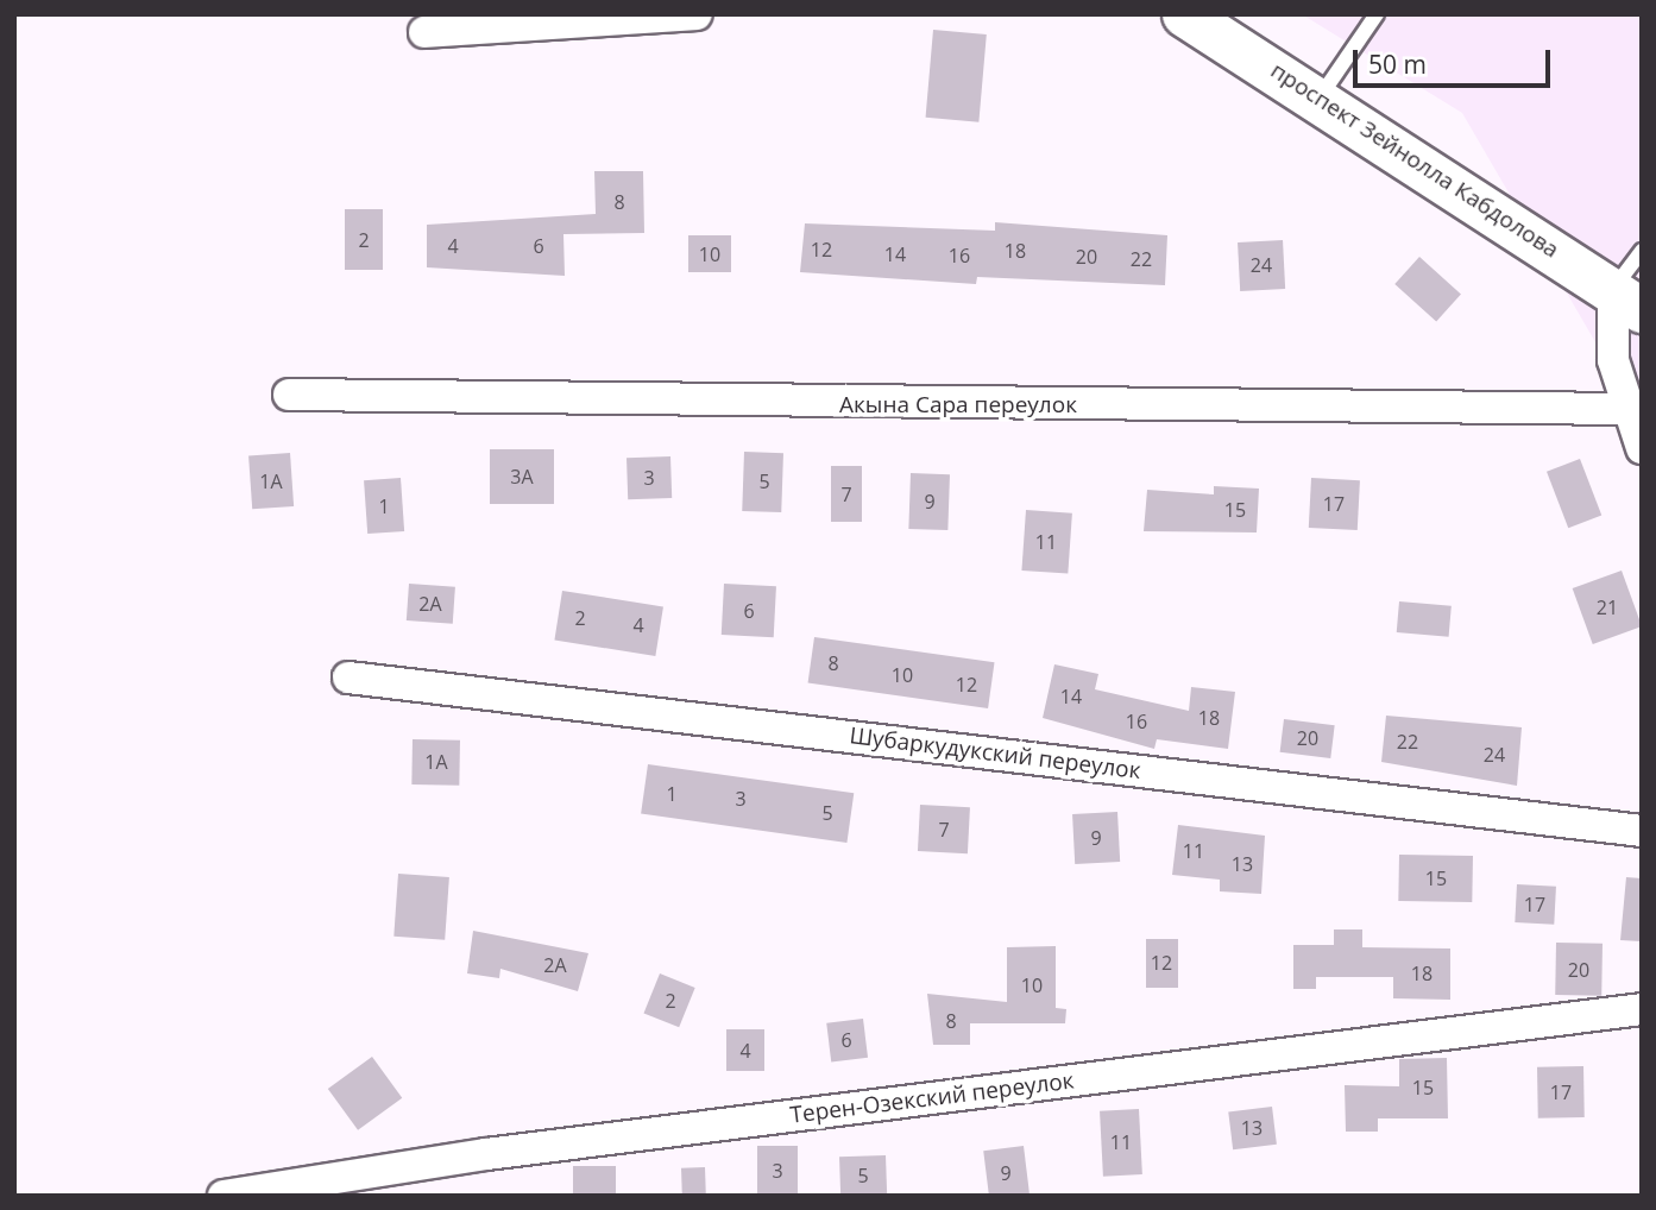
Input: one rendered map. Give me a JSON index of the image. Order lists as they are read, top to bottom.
{
  "streets": {
    "main road": ["проспект Зейнолла Кабдолова"],
    "street": ["Акына Сара переулок", "Шубаркудукский переулок", "Терен-Озекский переулок"]
  },
  "house_numbers": [
    "8",
    "2",
    "4",
    "6",
    "12",
    "18",
    "10",
    "14",
    "16",
    "20",
    "22",
    "24",
    "3А",
    "3",
    "1А",
    "5",
    "7",
    "9",
    "17",
    "1",
    "15",
    "11",
    "2А",
    "21",
    "6",
    "2",
    "4",
    "8",
    "10",
    "12",
    "14",
    "18",
    "16",
    "20",
    "22",
    "24",
    "1А",
    "1",
    "3",
    "5",
    "7",
    "9",
    "11",
    "13",
    "15",
    "17",
    "12",
    "2А",
    "20",
    "18",
    "10",
    "2",
    "8",
    "6",
    "4",
    "15",
    "17",
    "13",
    "11",
    "3",
    "9",
    "5"
  ],
  "scale_bar": "50 m"
}
